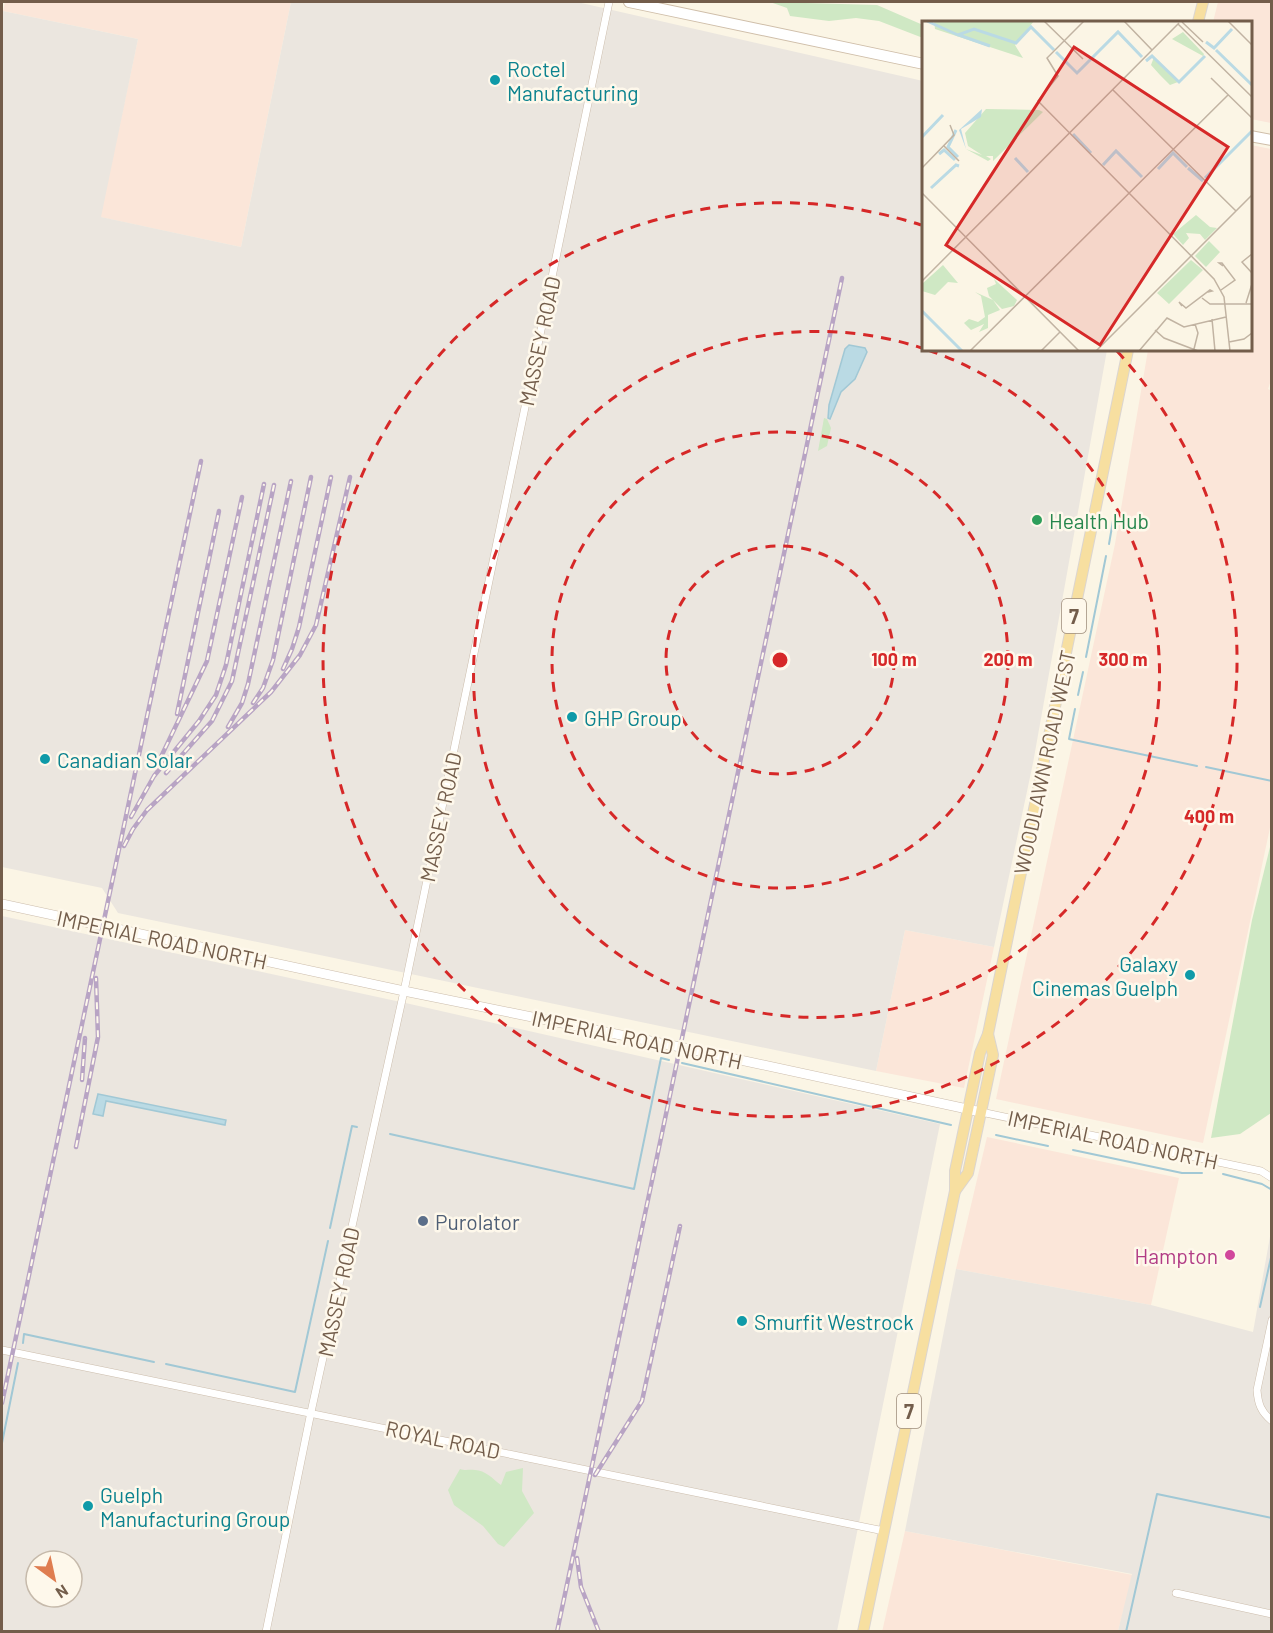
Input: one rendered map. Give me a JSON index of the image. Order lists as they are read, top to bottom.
{
  "streets": {
    "main road": ["7", "WOODLAWN ROAD WEST"],
    "street": ["MASSEY ROAD", "IMPERIAL ROAD NORTH", "ROYAL ROAD"]
  },
  "crossings": [
    ["MASSEY ROAD", "IMPERIAL ROAD NORTH"],
    ["MASSEY ROAD", "ROYAL ROAD"],
    ["WOODLAWN ROAD WEST", "IMPERIAL ROAD NORTH"],
    ["WOODLAWN ROAD WEST", "ROYAL ROAD"]
  ],
  "places": [
    "Roctel Manufacturing",
    "Health Hub",
    "GHP Group",
    "Canadian Solar",
    "Galaxy Cinemas Guelph",
    "Purolator",
    "Hampton",
    "Smurfit Westrock",
    "Guelph Manufacturing Group"
  ],
  "north": "bottom right",
  "rings": [
    "100 m",
    "200 m",
    "300 m",
    "400 m"
  ]
}
